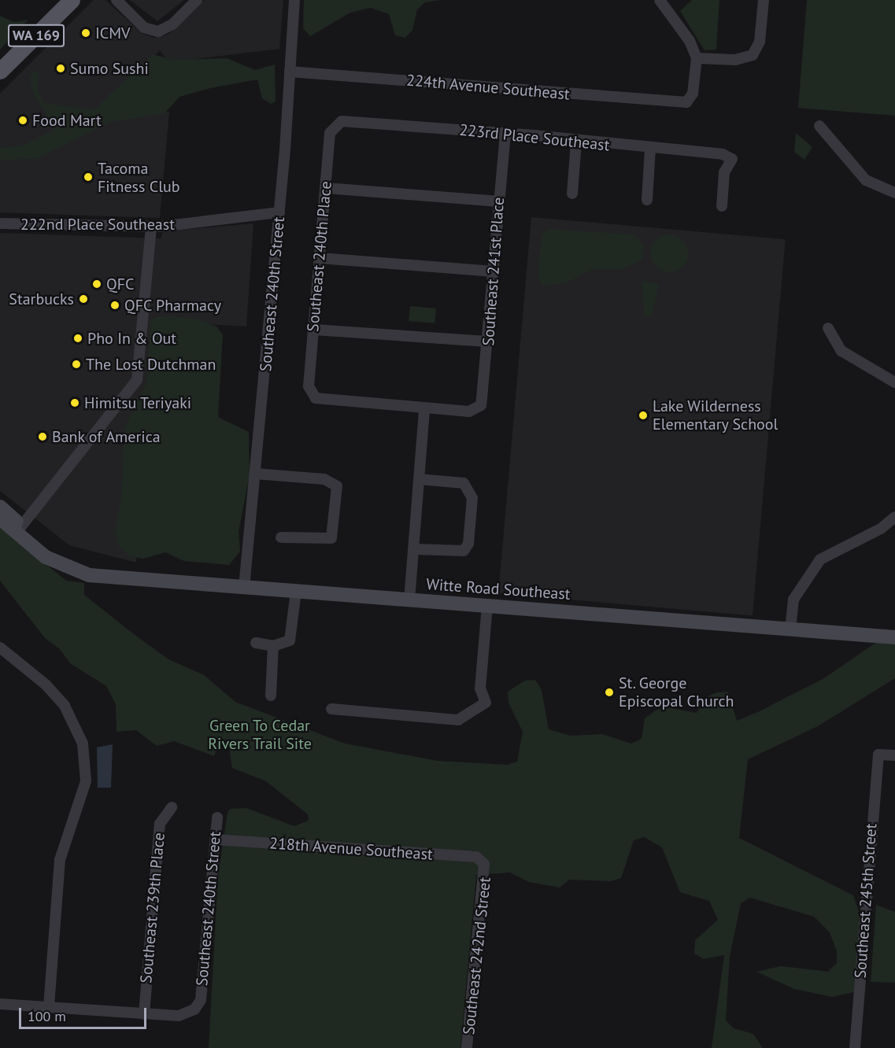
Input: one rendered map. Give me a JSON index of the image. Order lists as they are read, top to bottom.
{
  "streets": {
    "main road": ["WA 169"],
    "street": [
      "224th Avenue Southeast",
      "223rd Place Southeast",
      "222nd Place Southeast",
      "Southeast 240th Place",
      "Southeast 241st Place",
      "Southeast 240th Street",
      "Witte Road Southeast",
      "218th Avenue Southeast",
      "Southeast 245th Street",
      "Southeast 239th Place",
      "Southeast 242nd Street"
    ]
  },
  "crossings": [
    ["224th Avenue Southeast", "Southeast 240th Street"],
    ["223rd Place Southeast", "Southeast 240th Place"],
    ["223rd Place Southeast", "Southeast 241st Place"],
    ["222nd Place Southeast", "Southeast 240th Street"],
    ["Southeast 240th Place", "Southeast 241st Place"],
    ["Southeast 240th Street", "Witte Road Southeast"],
    ["Southeast 240th Street", "218th Avenue Southeast"],
    ["Southeast 240th Street", "Southeast 239th Place"],
    ["218th Avenue Southeast", "Southeast 242nd Street"]
  ],
  "parks": ["Green To Cedar Rivers Trail Site"],
  "places": [
    "ICMV",
    "Sumo Sushi",
    "Food Mart",
    "Tacoma Fitness Club",
    "QFC",
    "Starbucks",
    "QFC Pharmacy",
    "Pho In & Out",
    "The Lost Dutchman",
    "Himitsu Teriyaki",
    "Lake Wilderness Elementary School",
    "Bank of America",
    "St. George Episcopal Church"
  ],
  "scale_bar": "100 m"
}
